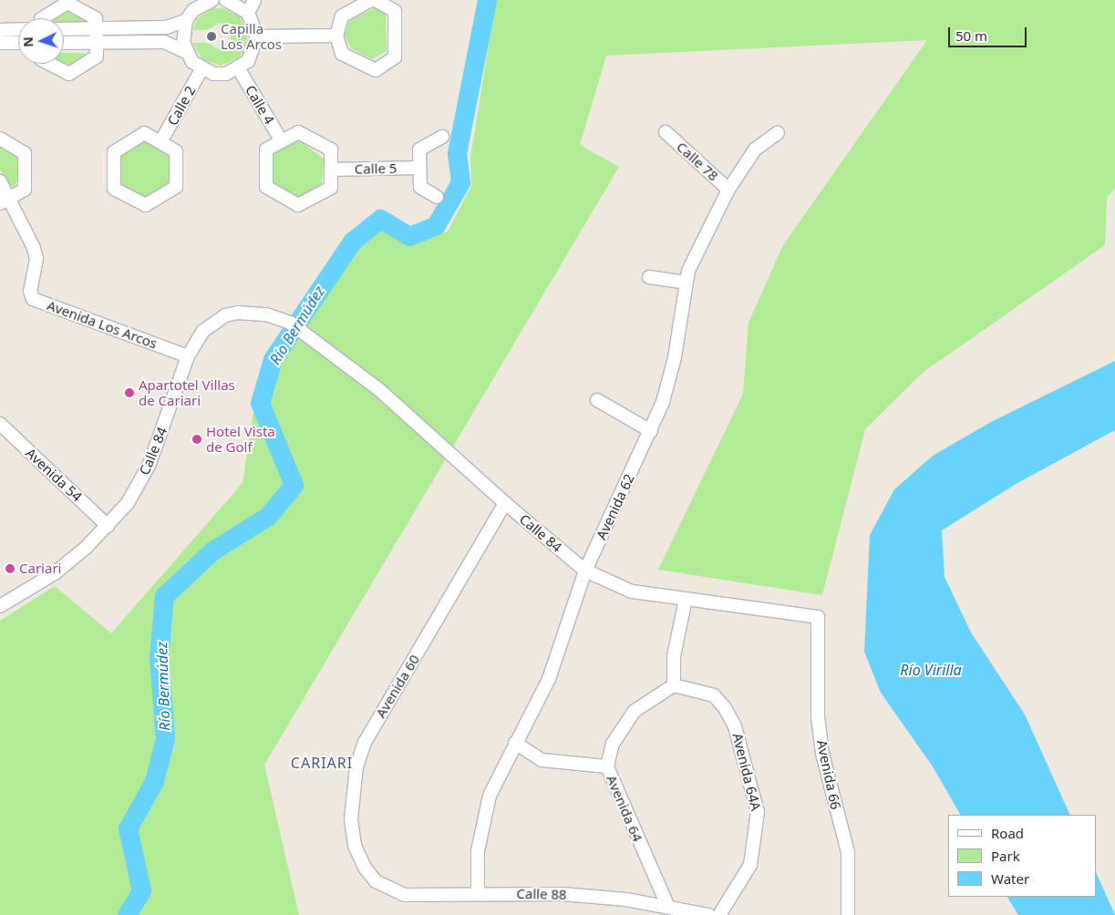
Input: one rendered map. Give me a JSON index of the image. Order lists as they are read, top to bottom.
{
  "streets": {
    "street": [
      "Calle 4",
      "Calle 2",
      "Calle 78",
      "Calle 5",
      "Avenida Los Arcos",
      "Calle 84",
      "Avenida 54",
      "Avenida 62",
      "Avenida 60",
      "Avenida 64A",
      "Avenida 66",
      "Avenida 64",
      "Calle 88"
    ]
  },
  "crossings": [
    ["Calle 4", "Calle 5"],
    ["Calle 78", "Avenida 62"],
    ["Avenida Los Arcos", "Calle 84"],
    ["Calle 84", "Avenida 54"],
    ["Calle 84", "Avenida 62"],
    ["Calle 84", "Avenida 60"],
    ["Calle 84", "Avenida 66"],
    ["Avenida 62", "Calle 88"],
    ["Avenida 60", "Calle 88"],
    ["Avenida 64A", "Avenida 64"],
    ["Avenida 64", "Calle 88"]
  ],
  "districts": ["CARIARI"],
  "water": ["Río Bermúdez", "Río Virilla"],
  "places": [
    "Capilla Los Arcos",
    "Apartotel Villas de Cariari",
    "Hotel Vista de Golf",
    "Cariari"
  ],
  "legend": ["Road", "Park", "Water"],
  "scale_bar": "50 m",
  "north": "left"
}
